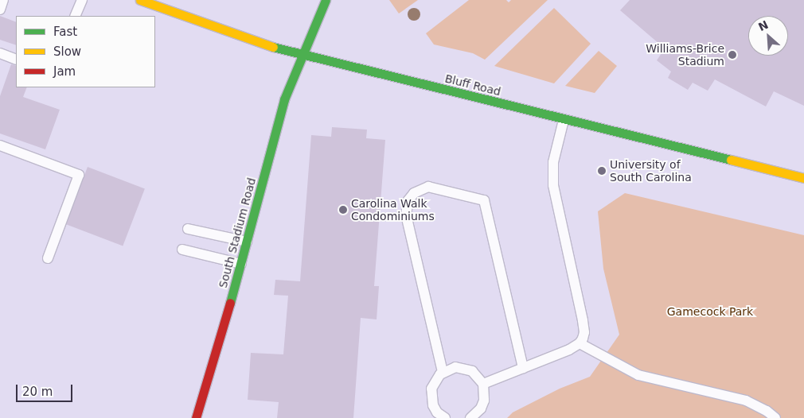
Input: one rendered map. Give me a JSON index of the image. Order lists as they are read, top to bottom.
{
  "streets": {
    "main road": ["Bluff Road", "South Stadium Road"]
  },
  "crossings": [
    ["Bluff Road", "South Stadium Road"]
  ],
  "parks": ["Gamecock Park"],
  "places": ["Williams-Brice Stadium", "University of South Carolina", "Carolina Walk Condominiums"],
  "legend": ["Fast", "Slow", "Jam"],
  "scale_bar": "20 m",
  "north": "top left"
}
